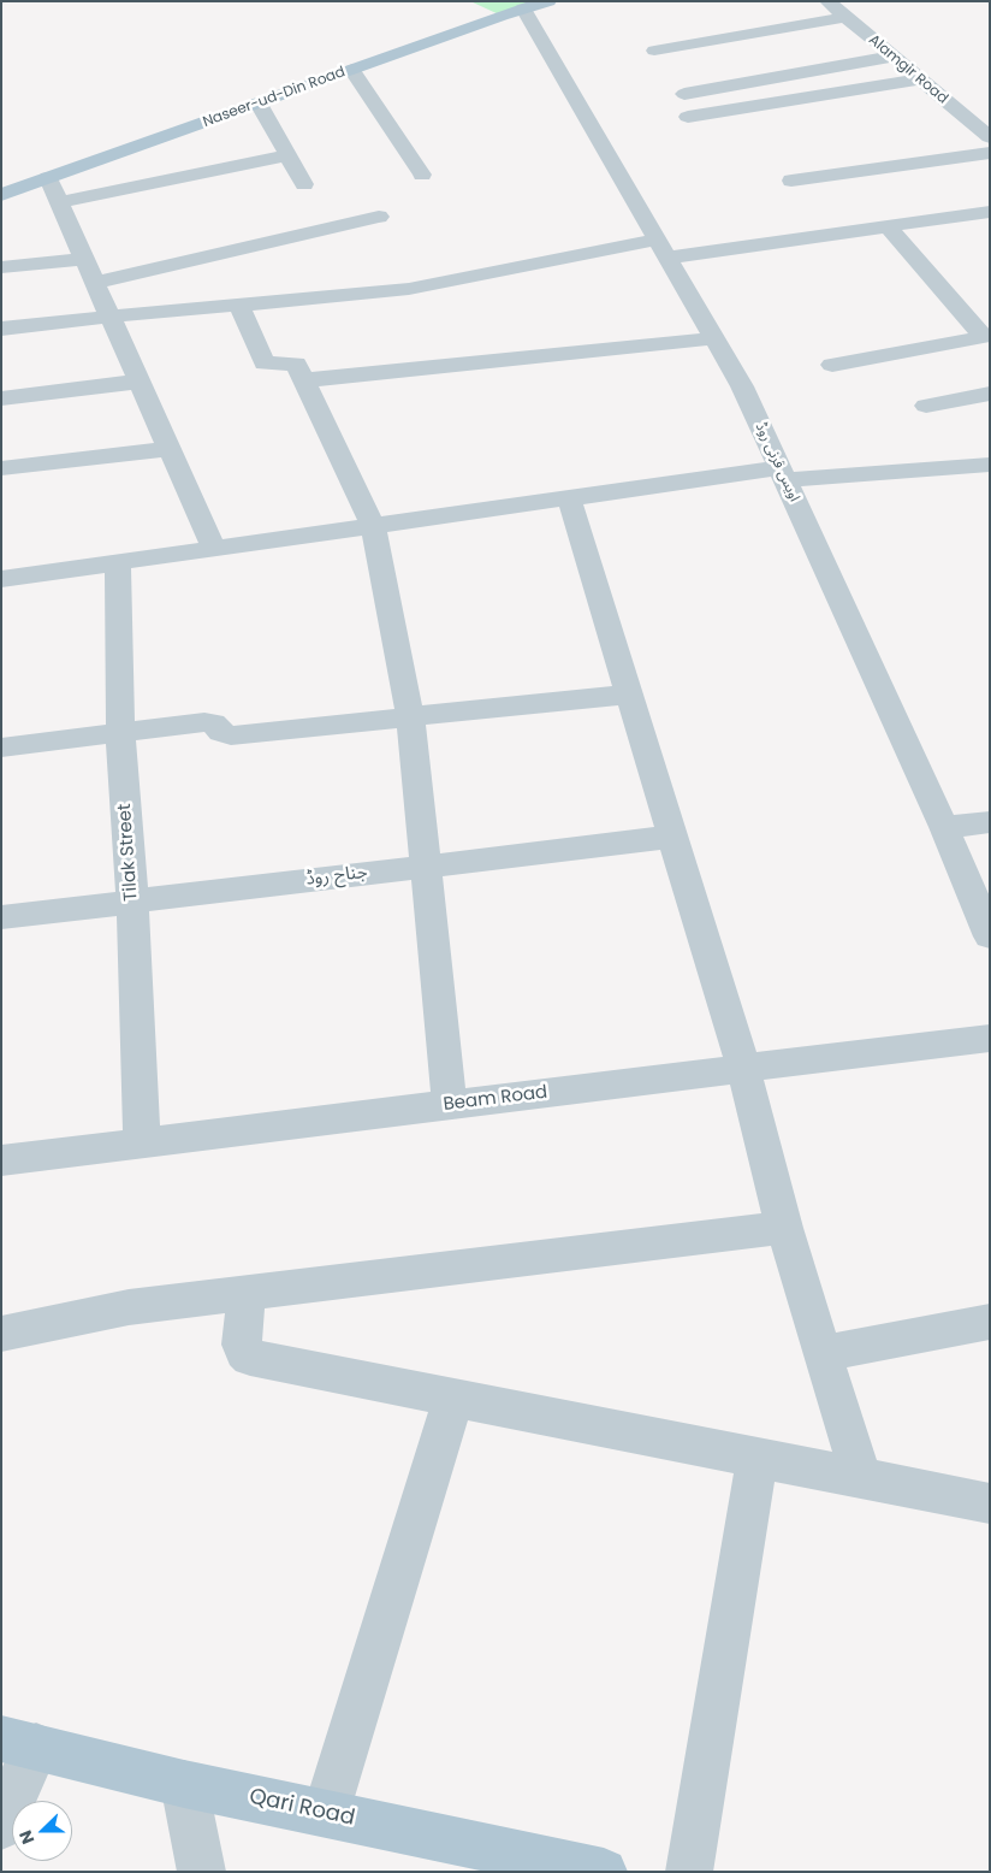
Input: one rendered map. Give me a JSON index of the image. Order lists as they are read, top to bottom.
{
  "streets": {
    "main road": ["Naseer-ud-Din Road", "Qari Road"],
    "street": [
      "Alamgir Road",
      "اویس قرنی روڈ",
      "Tilak Street",
      "جناح روڈ",
      "Beam Road"
    ]
  },
  "crossings": [
    ["Naseer-ud-Din Road", "اویس قرنی روڈ"],
    ["Tilak Street", "جناح روڈ"],
    ["Tilak Street", "Beam Road"]
  ],
  "north": "left"
}
